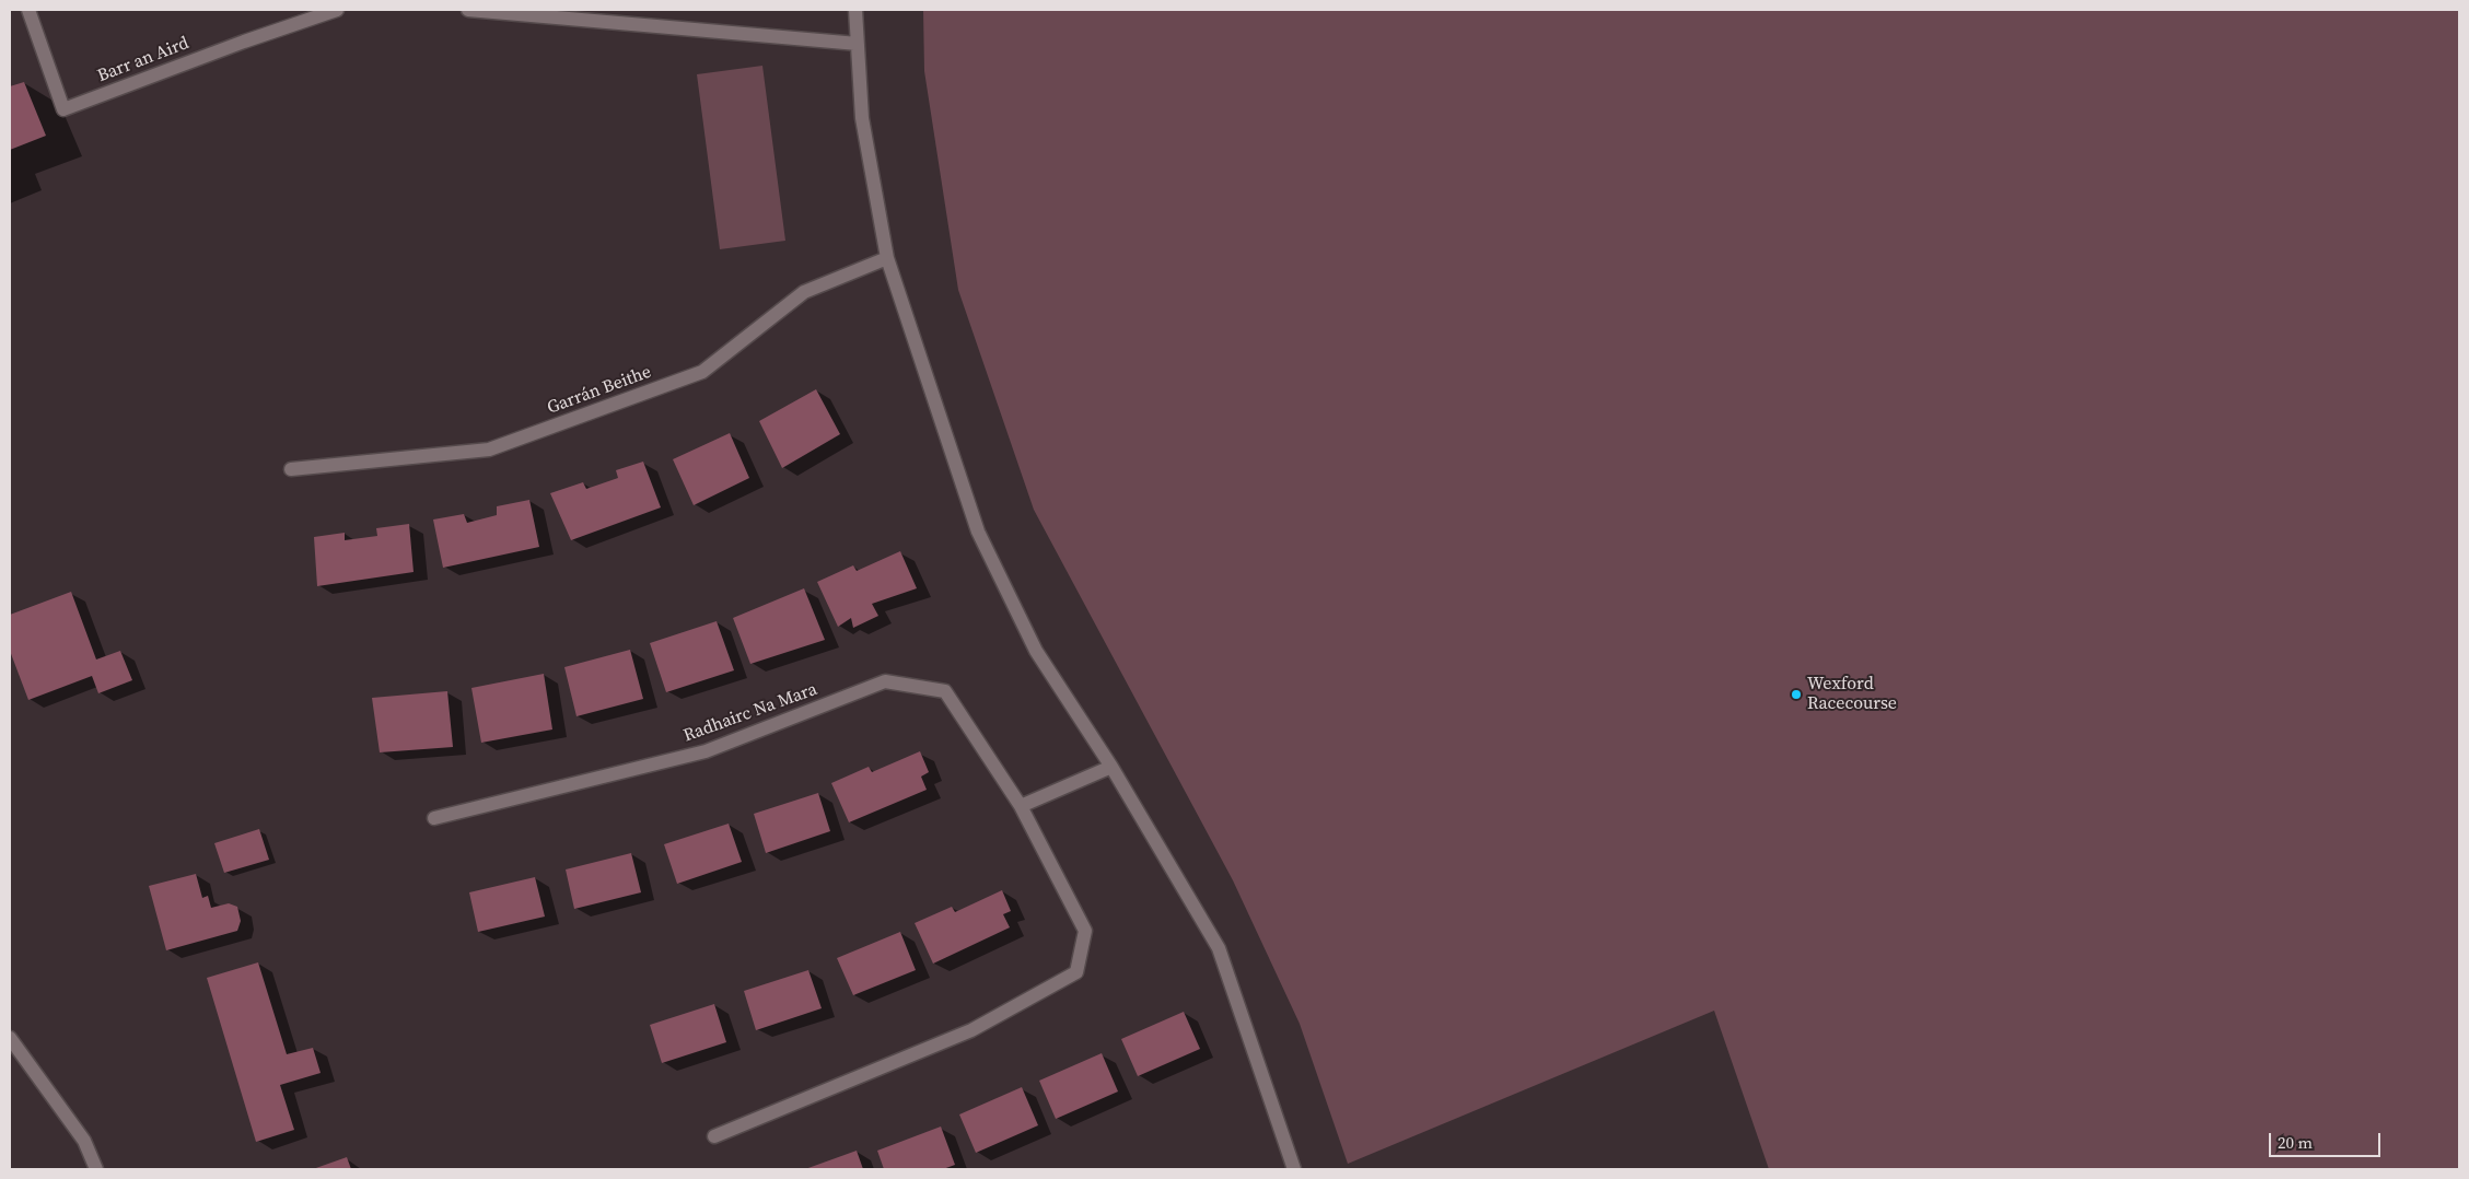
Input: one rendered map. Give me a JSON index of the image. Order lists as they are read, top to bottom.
{
  "streets": {
    "street": ["Barr an Aird", "Garrán Beithe", "Radhairc Na Mara"]
  },
  "places": ["Wexford Racecourse"],
  "scale_bar": "20 m"
}
